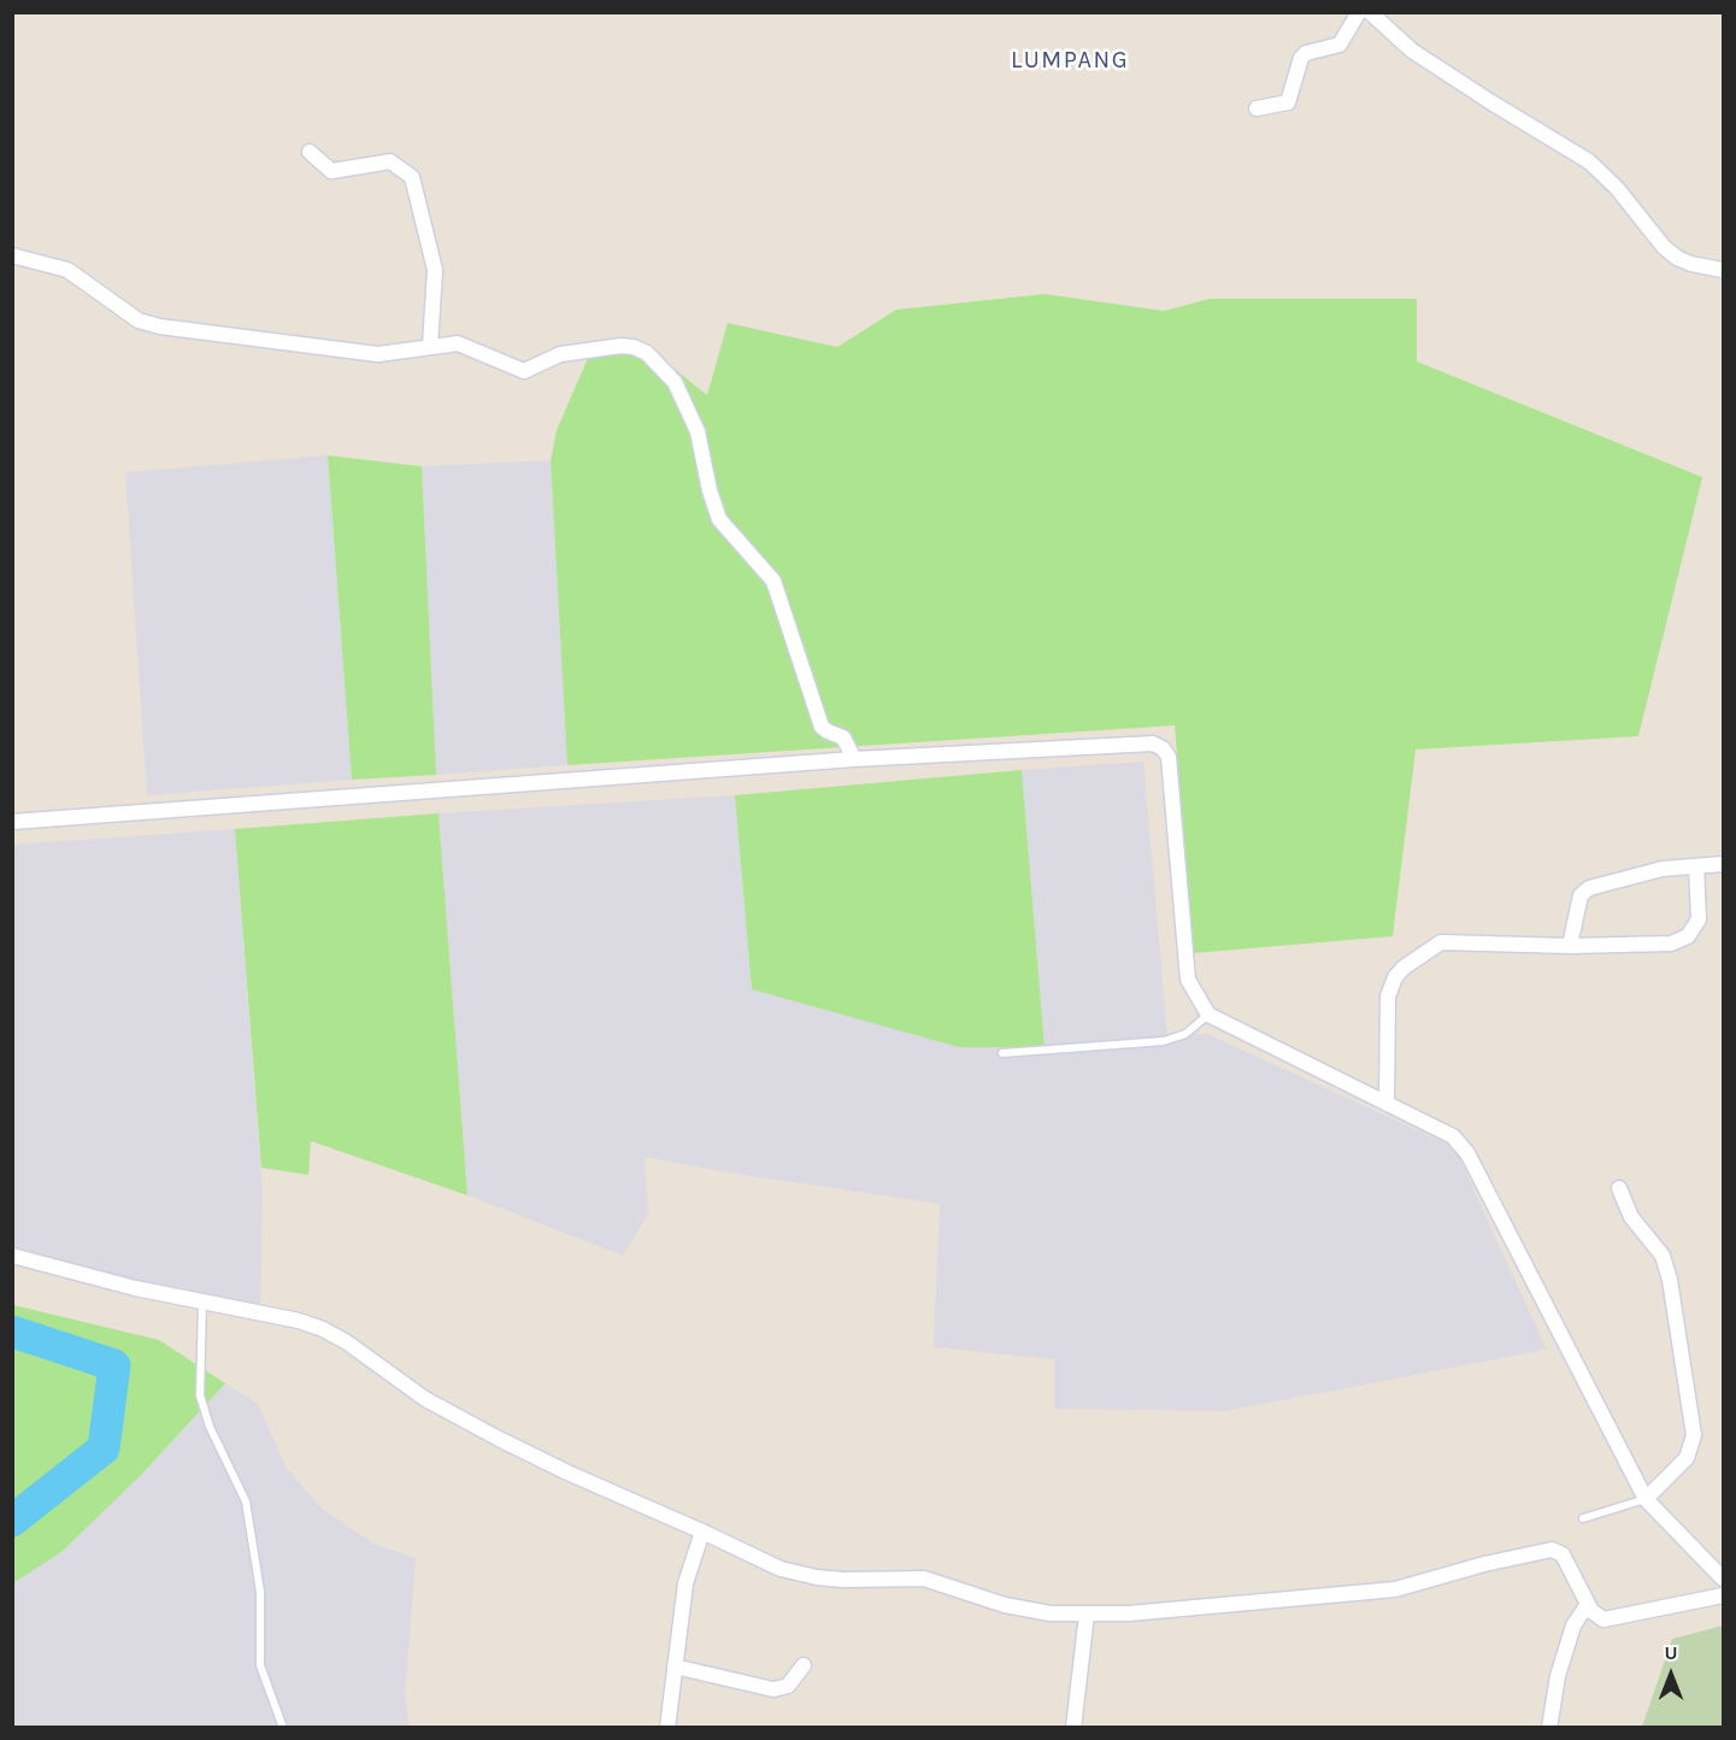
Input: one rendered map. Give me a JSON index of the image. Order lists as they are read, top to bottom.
{
  "districts": ["LUMPANG"],
  "north": "top"
}
